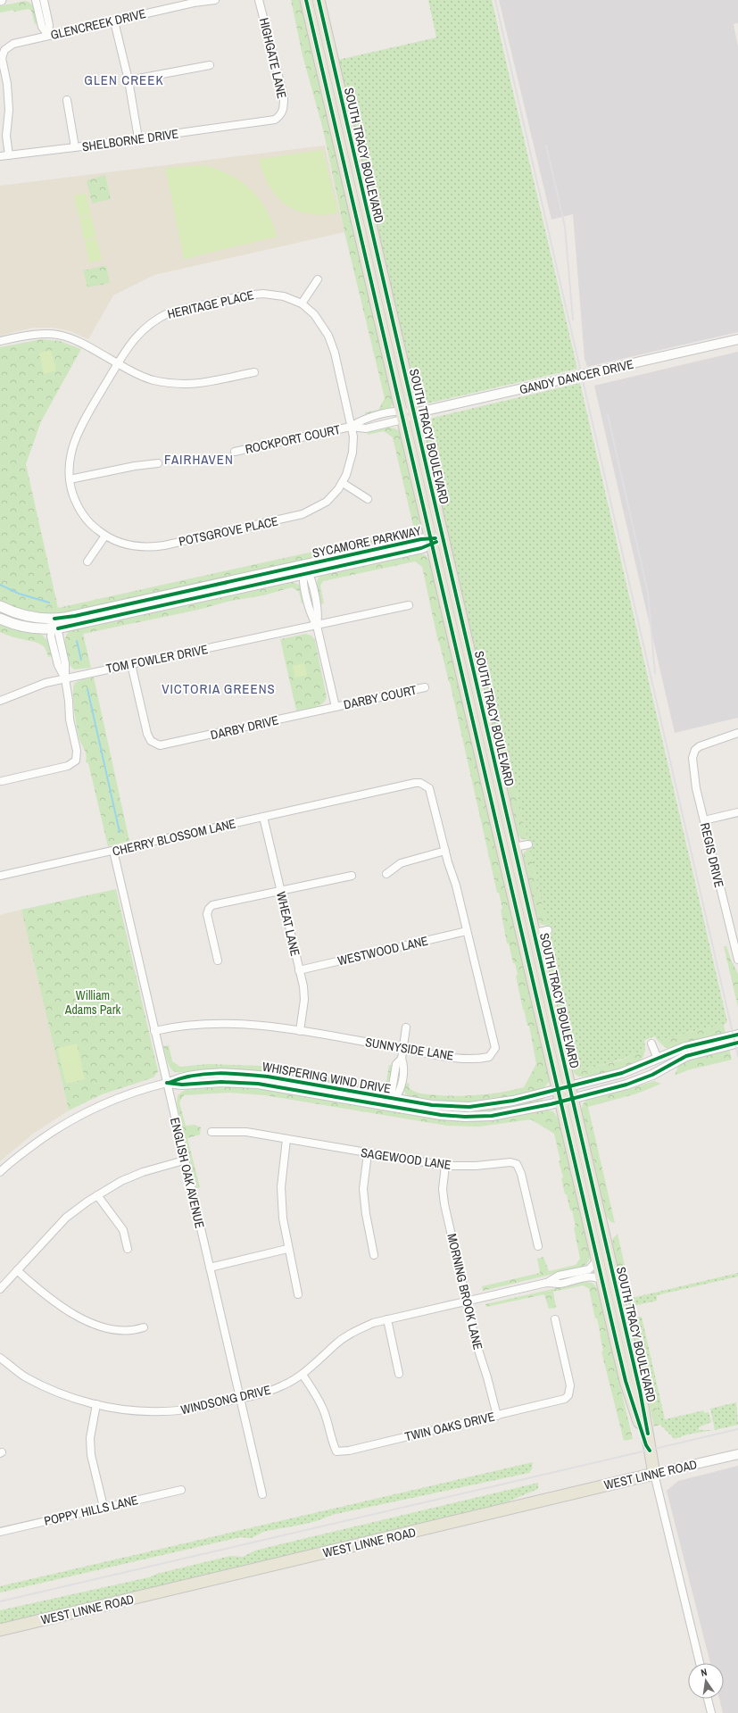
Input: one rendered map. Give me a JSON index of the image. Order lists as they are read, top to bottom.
{
  "streets": {
    "main road": ["SOUTH TRACY BOULEVARD", "SYCAMORE PARKWAY", "WEST LINNE ROAD"],
    "street": [
      "GLENCREEK DRIVE",
      "HIGHGATE LANE",
      "SHELBORNE DRIVE",
      "HERITAGE PLACE",
      "GANDY DANCER DRIVE",
      "ROCKPORT COURT",
      "POTSGROVE PLACE",
      "TOM FOWLER DRIVE",
      "DARBY COURT",
      "DARBY DRIVE",
      "CHERRY BLOSSOM LANE",
      "REGIS DRIVE",
      "WHEAT LANE",
      "WESTWOOD LANE",
      "SUNNYSIDE LANE",
      "WHISPERING WIND DRIVE",
      "SAGEWOOD LANE",
      "ENGLISH OAK AVENUE",
      "MORNING BROOK LANE",
      "WINDSONG DRIVE",
      "TWIN OAKS DRIVE",
      "POPPY HILLS LANE"
    ]
  },
  "crossings": [
    ["GLENCREEK DRIVE", "SHELBORNE DRIVE"],
    ["HIGHGATE LANE", "SHELBORNE DRIVE"],
    ["SOUTH TRACY BOULEVARD", "GANDY DANCER DRIVE"],
    ["SOUTH TRACY BOULEVARD", "ROCKPORT COURT"],
    ["SOUTH TRACY BOULEVARD", "SYCAMORE PARKWAY"],
    ["SOUTH TRACY BOULEVARD", "WHISPERING WIND DRIVE"],
    ["SOUTH TRACY BOULEVARD", "WINDSONG DRIVE"],
    ["SOUTH TRACY BOULEVARD", "WEST LINNE ROAD"],
    ["HERITAGE PLACE", "POTSGROVE PLACE"],
    ["GANDY DANCER DRIVE", "ROCKPORT COURT"],
    ["ROCKPORT COURT", "POTSGROVE PLACE"],
    ["TOM FOWLER DRIVE", "DARBY DRIVE"],
    ["DARBY COURT", "DARBY DRIVE"],
    ["CHERRY BLOSSOM LANE", "WHEAT LANE"],
    ["CHERRY BLOSSOM LANE", "SUNNYSIDE LANE"],
    ["CHERRY BLOSSOM LANE", "ENGLISH OAK AVENUE"],
    ["WHEAT LANE", "WESTWOOD LANE"],
    ["WHEAT LANE", "SUNNYSIDE LANE"],
    ["WESTWOOD LANE", "SUNNYSIDE LANE"],
    ["SUNNYSIDE LANE", "ENGLISH OAK AVENUE"],
    ["WHISPERING WIND DRIVE", "ENGLISH OAK AVENUE"],
    ["SAGEWOOD LANE", "MORNING BROOK LANE"],
    ["ENGLISH OAK AVENUE", "WINDSONG DRIVE"],
    ["MORNING BROOK LANE", "WINDSONG DRIVE"],
    ["MORNING BROOK LANE", "TWIN OAKS DRIVE"],
    ["WINDSONG DRIVE", "TWIN OAKS DRIVE"]
  ],
  "districts": ["GLEN CREEK", "FAIRHAVEN", "VICTORIA GREENS"],
  "parks": ["William Adams Park"],
  "north": "top"
}
